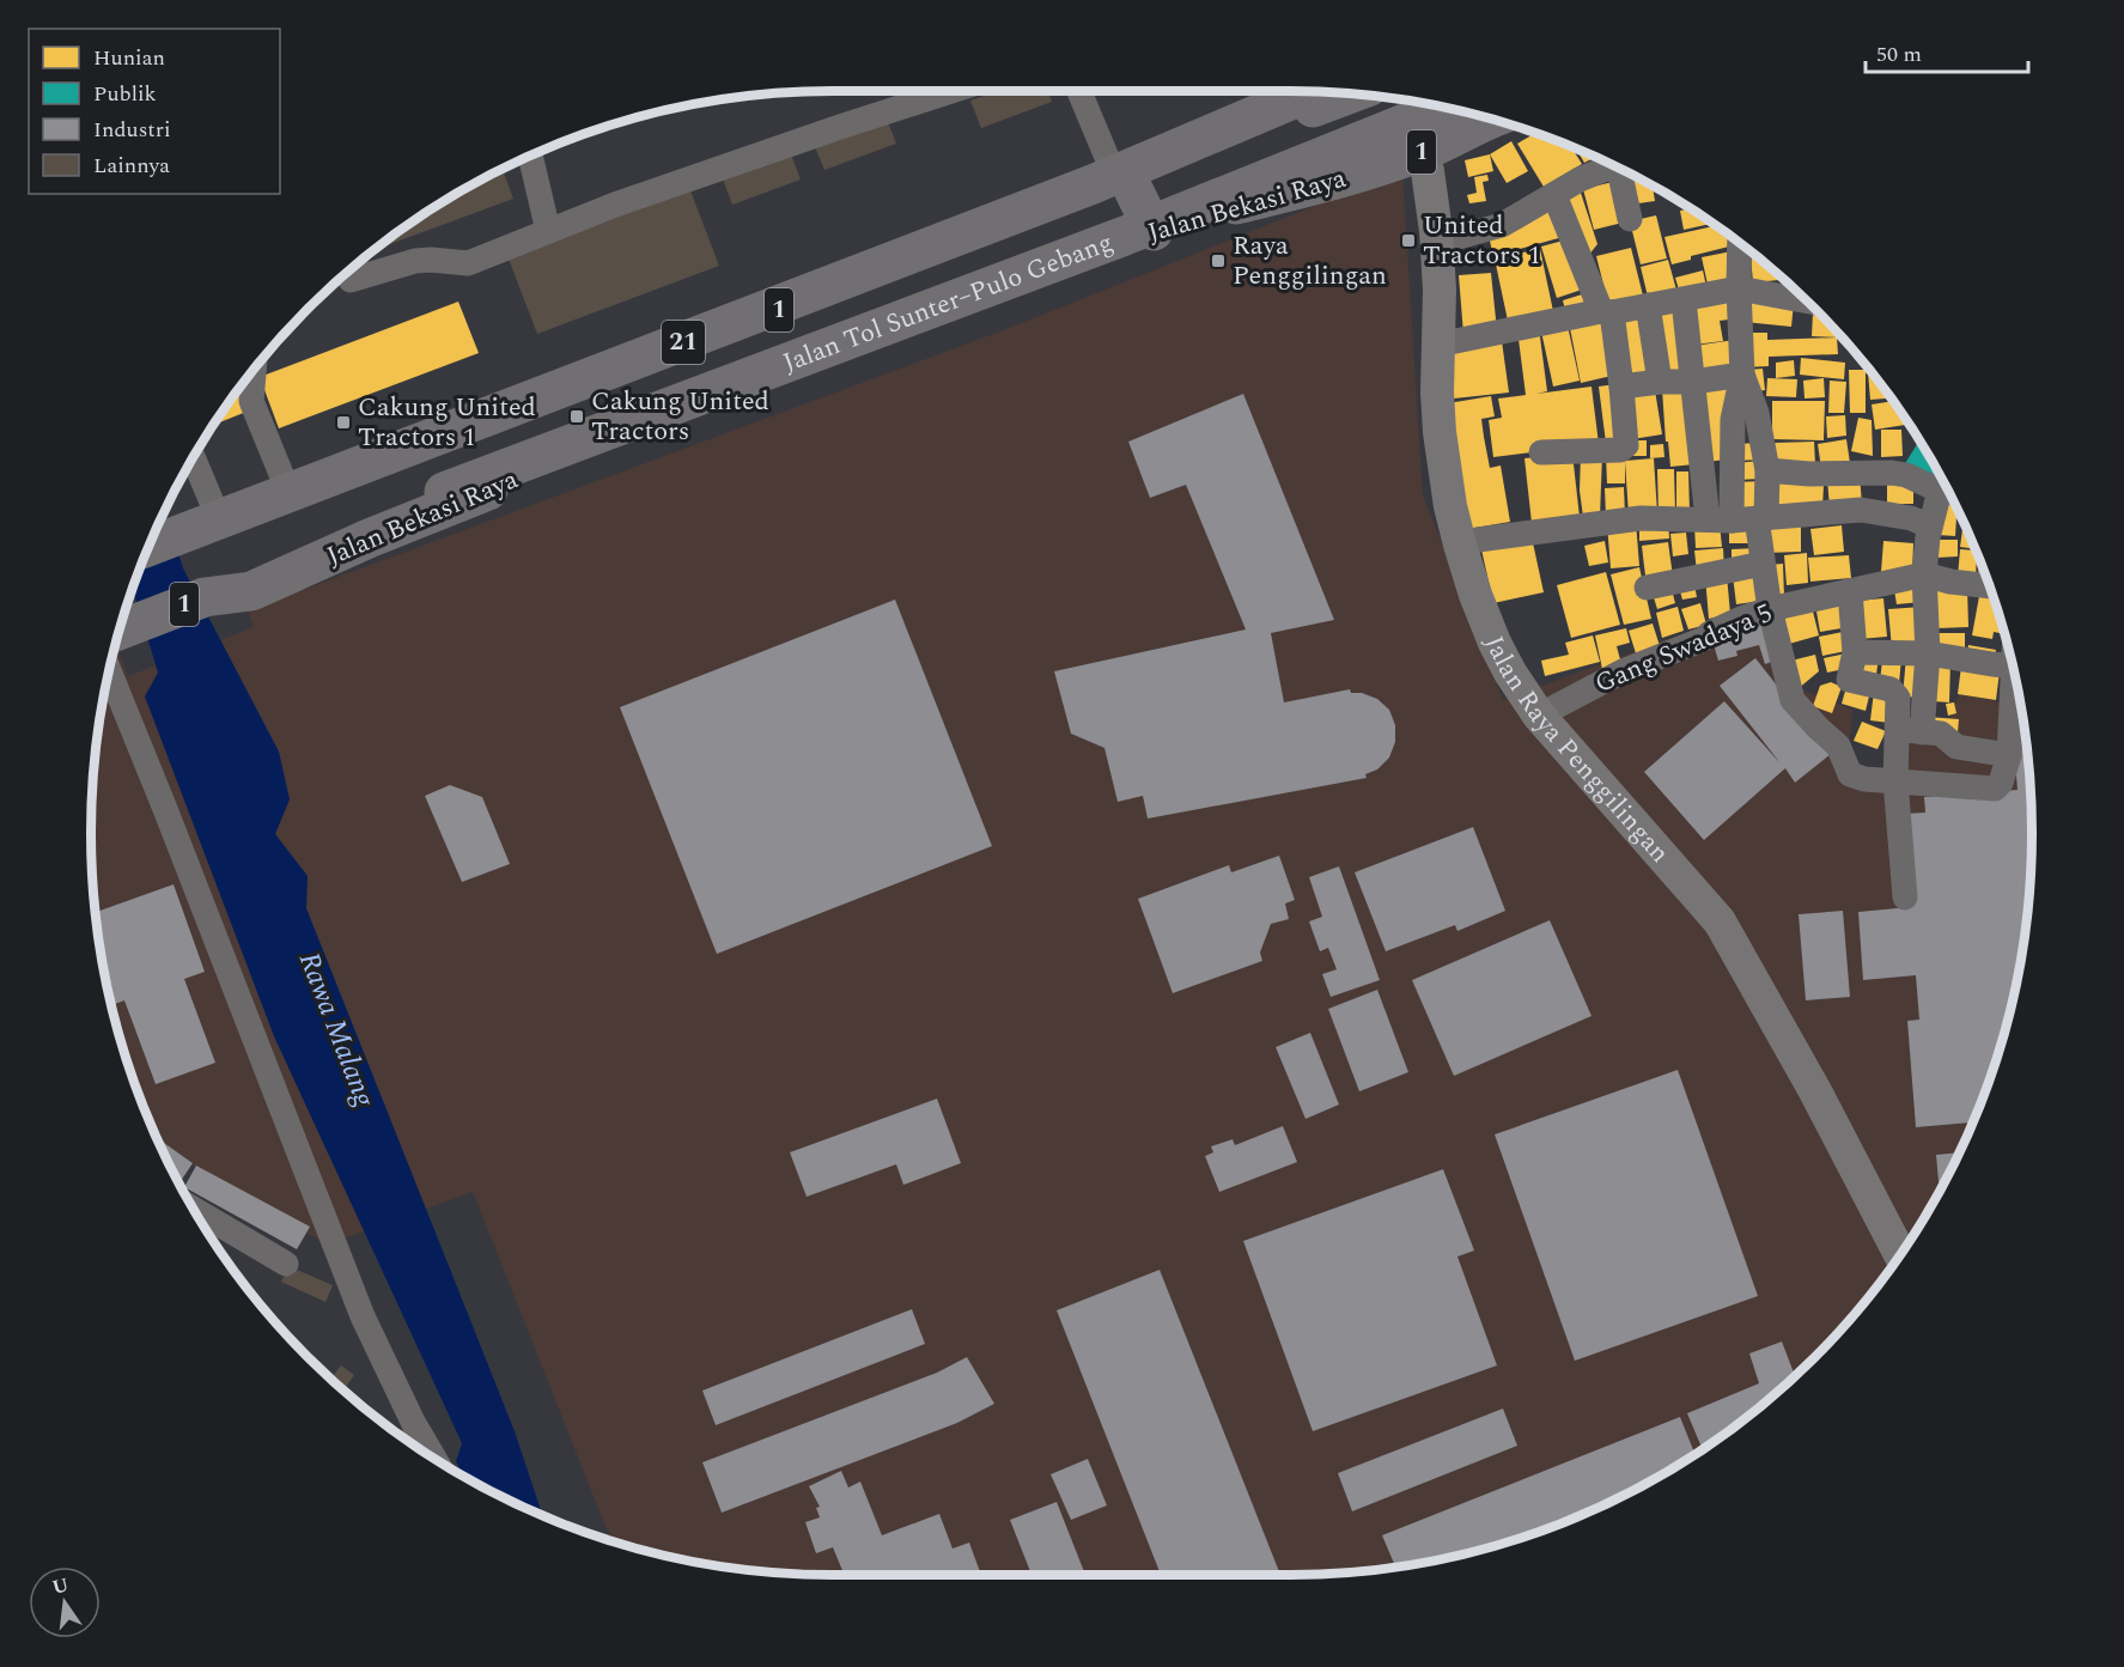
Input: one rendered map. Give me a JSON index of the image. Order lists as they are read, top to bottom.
{
  "streets": {
    "highway": [
      "1",
      "Jalan Bekasi Raya",
      "Jalan Tol Sunter–Pulo Gebang",
      "21"
    ],
    "street": ["Gang Swadaya 5", "Jalan Raya Penggilingan"]
  },
  "crossings": [
    ["Gang Swadaya 5", "Jalan Raya Penggilingan"]
  ],
  "water": ["Rawa Malang"],
  "places": {
    "transit": [
      "United Tractors 1",
      "Raya Penggilingan",
      "Cakung United Tractors",
      "Cakung United Tractors 1"
    ]
  },
  "legend": [
    "Hunian",
    "Publik",
    "Industri",
    "Lainnya"
  ],
  "scale_bar": "50 m",
  "north": "top"
}
